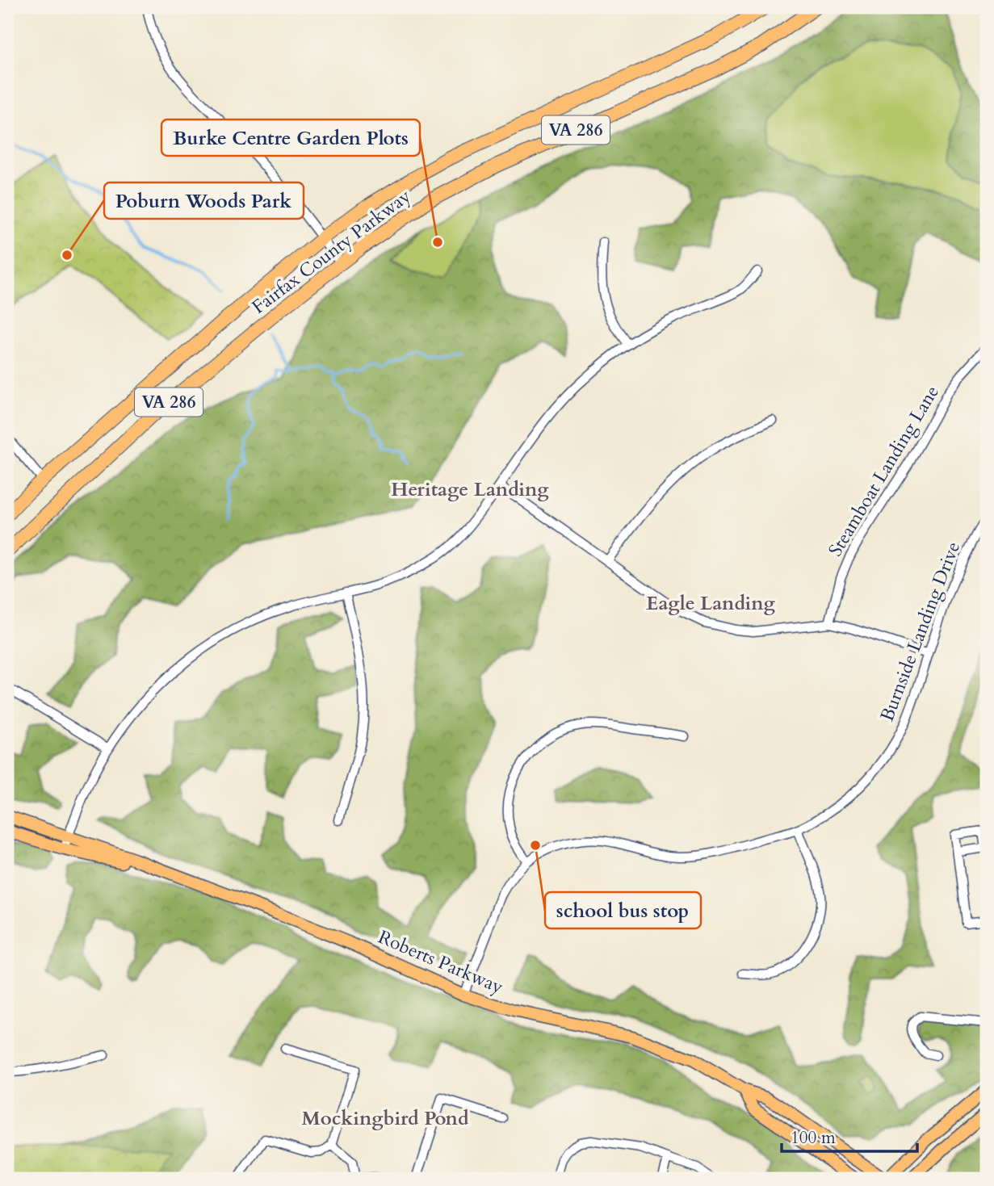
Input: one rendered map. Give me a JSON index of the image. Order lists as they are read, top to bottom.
{
  "streets": {
    "highway": ["VA 286", "Fairfax County Parkway"],
    "main road": ["Roberts Parkway"],
    "street": ["Steamboat Landing Lane", "Burnside Landing Drive"]
  },
  "crossings": [
    ["Burnside Landing Drive", "Roberts Parkway"]
  ],
  "districts": ["Heritage Landing", "Eagle Landing", "Mockingbird Pond"],
  "places": ["Burke Centre Garden Plots", "Poburn Woods Park", "school bus stop"],
  "scale_bar": "100 m"
}
